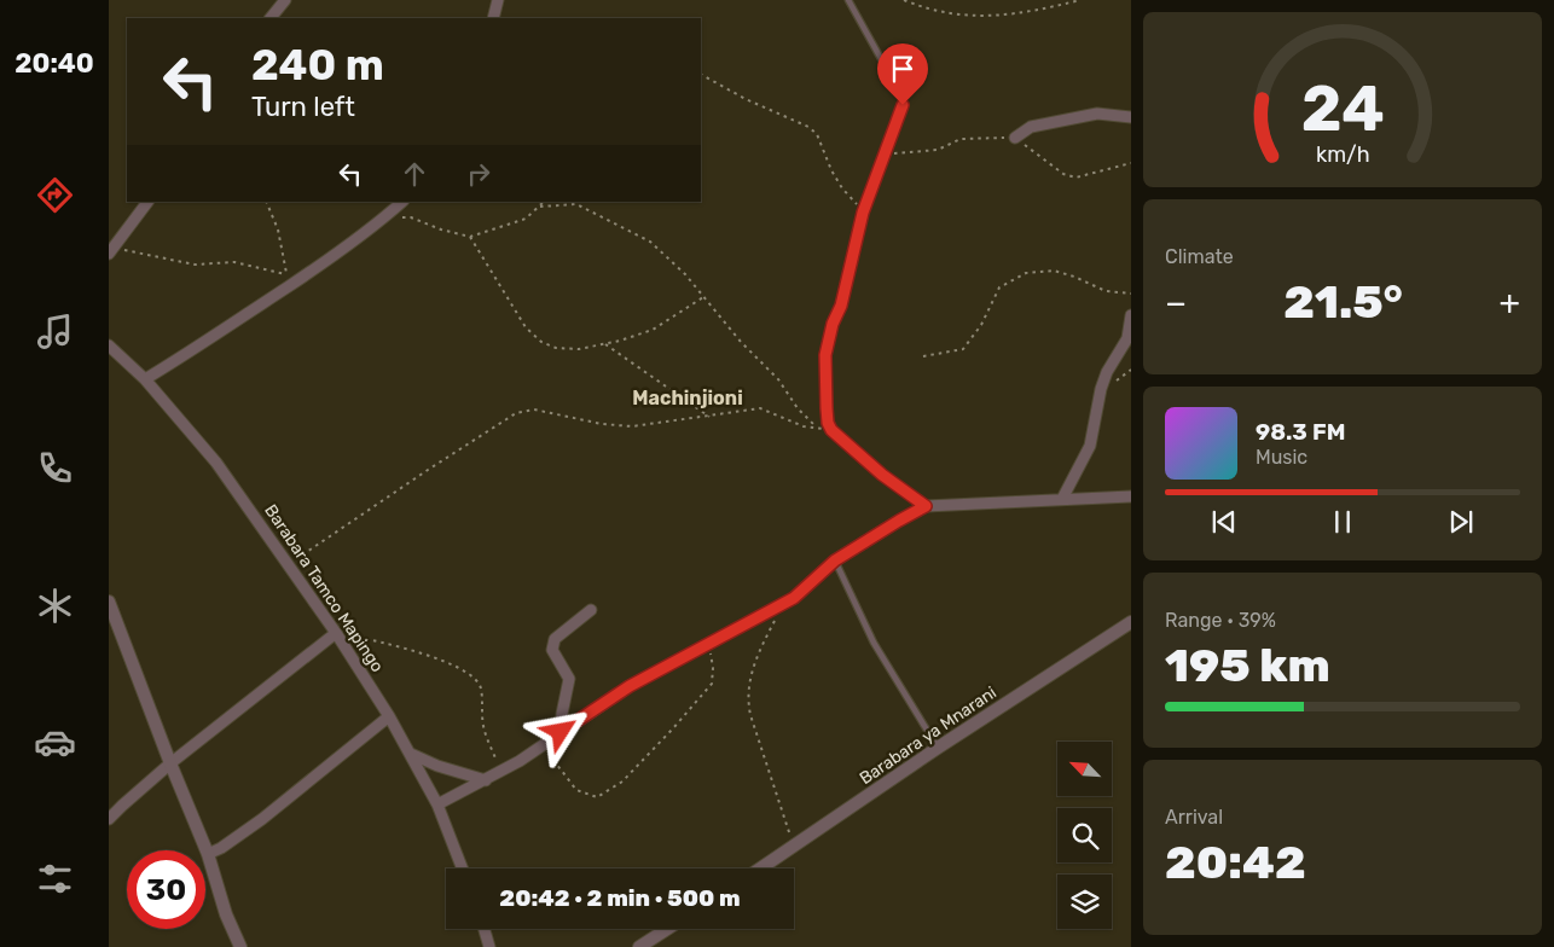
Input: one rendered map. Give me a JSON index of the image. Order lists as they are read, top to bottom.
{
  "streets": {
    "street": ["Barabara Tamco Mapingo", "Barabara ya Mnarani"]
  },
  "districts": ["Machinjioni"],
  "north": "top left",
  "page": {
    "tabs": "20:40",
    "turn": ["240 m", "Turn left"],
    "tile": [
      "Climate",
      ["Range · 39%", "195 km"],
      ["Arrival", "20:42"]
    ],
    "heat": ["−", "21.5°", "+"],
    "song": ["98.3 FM", "Music"],
    "limit": "30",
    "trip": "20:42 · 2 min · 500 m",
    "gauge": ["24", "km/h"]
  }
}
